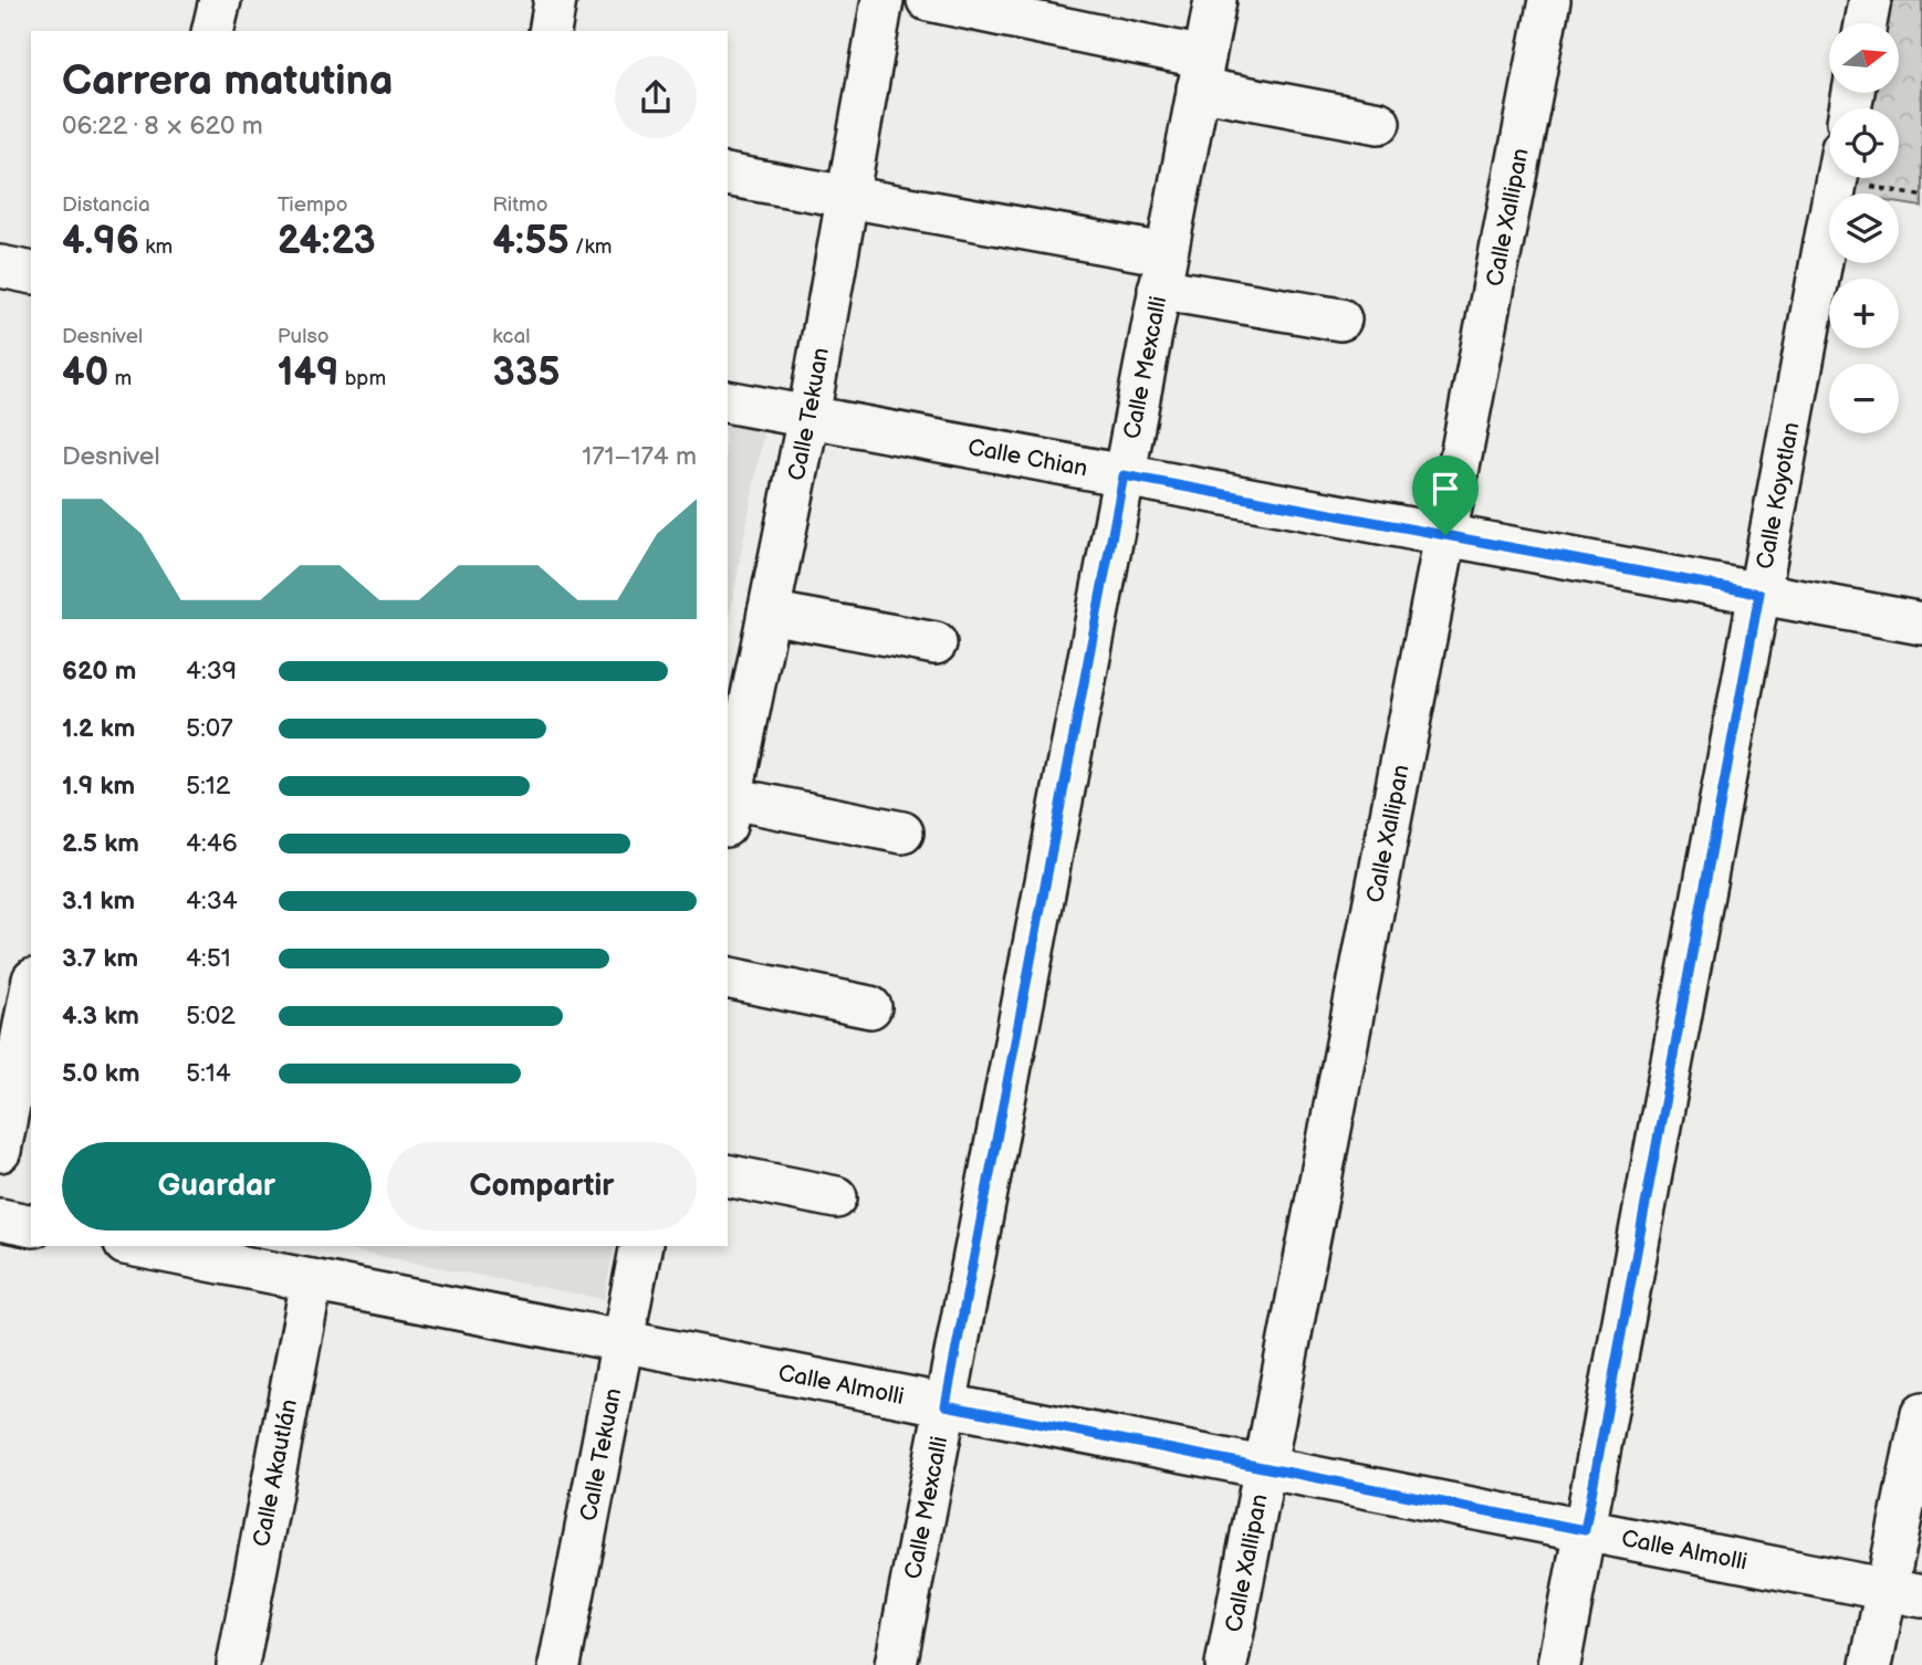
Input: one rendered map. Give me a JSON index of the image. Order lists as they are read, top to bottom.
{
  "streets": {
    "street": [
      "Calle Xallipan",
      "Calle Mexcalli",
      "Calle Tekuan",
      "Calle Chian",
      "Calle Koyotlan",
      "Calle Almolli",
      "Calle Akautlán"
    ]
  },
  "crossings": [
    ["Calle Xallipan", "Calle Chian"],
    ["Calle Xallipan", "Calle Almolli"],
    ["Calle Mexcalli", "Calle Chian"],
    ["Calle Mexcalli", "Calle Almolli"],
    ["Calle Tekuan", "Calle Chian"],
    ["Calle Tekuan", "Calle Almolli"],
    ["Calle Chian", "Calle Koyotlan"],
    ["Calle Koyotlan", "Calle Almolli"],
    ["Calle Almolli", "Calle Akautlán"]
  ],
  "north": "right",
  "page": {
    "map_buttons": ["+", "−"],
    "heading": ["Carrera matutina", "06:22 · 8 × 620 m"],
    "stats": [
      ["Distancia", "4.96 km"],
      ["Tiempo", "24:23"],
      ["Ritmo", "4:55 /km"],
      ["Desnivel", "40 m"],
      ["Pulso", "149 bpm"],
      ["kcal", "335"]
    ],
    "chart": ["Desnivel", "171–174 m"],
    "list": [
      {
        "name": "620 m",
        "note": "4:39"
      },
      {
        "name": "1.2 km",
        "note": "5:07"
      },
      {
        "name": "1.9 km",
        "note": "5:12"
      },
      {
        "name": "2.5 km",
        "note": "4:46"
      },
      {
        "name": "3.1 km",
        "note": "4:34"
      },
      {
        "name": "3.7 km",
        "note": "4:51"
      },
      {
        "name": "4.3 km",
        "note": "5:02"
      },
      {
        "name": "5.0 km",
        "note": "5:14"
      }
    ],
    "buttons": ["Guardar", "Compartir"]
  }
}
